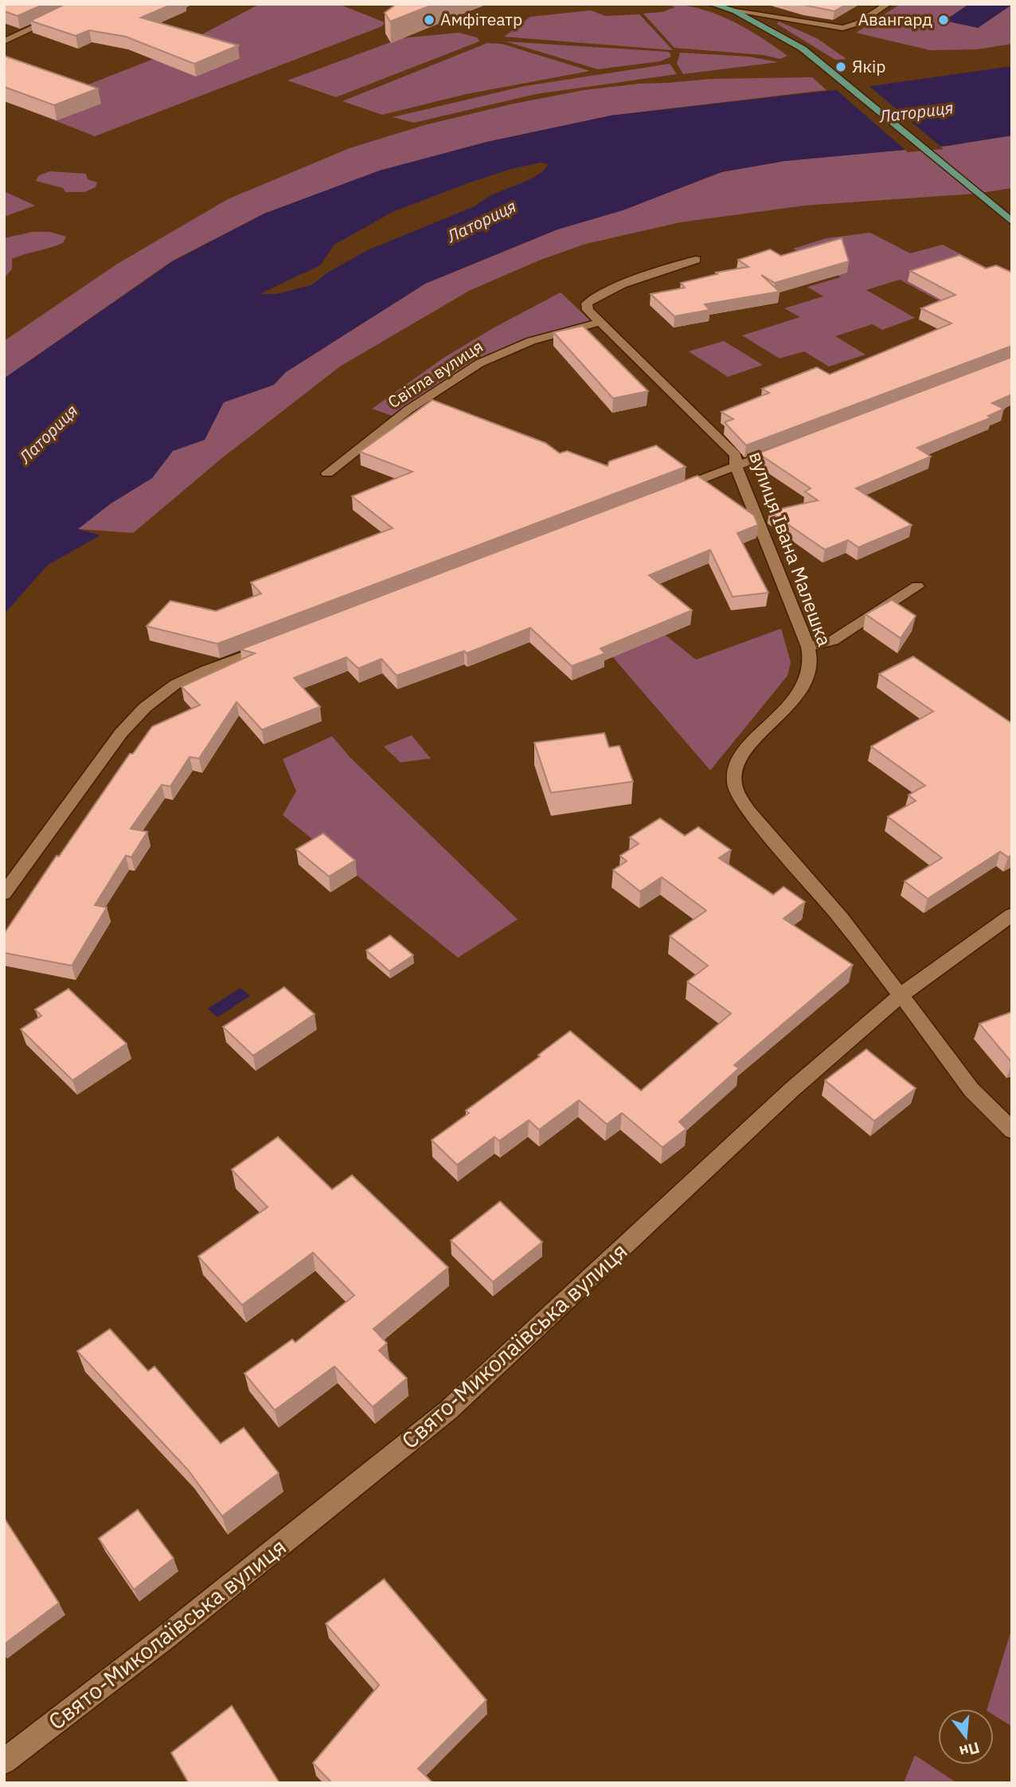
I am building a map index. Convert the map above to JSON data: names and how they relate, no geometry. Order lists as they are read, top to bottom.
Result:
{
  "streets": {
    "street": ["Світла вулиця", "вулиця Івана Малешка", "Свято-Миколаївська вулиця"]
  },
  "crossings": [
    ["Світла вулиця", "вулиця Івана Малешка"],
    ["вулиця Івана Малешка", "Свято-Миколаївська вулиця"]
  ],
  "water": ["Латориця"],
  "places": ["Амфітеатр", "Авангард", "Якір"],
  "north": "bottom"
}
